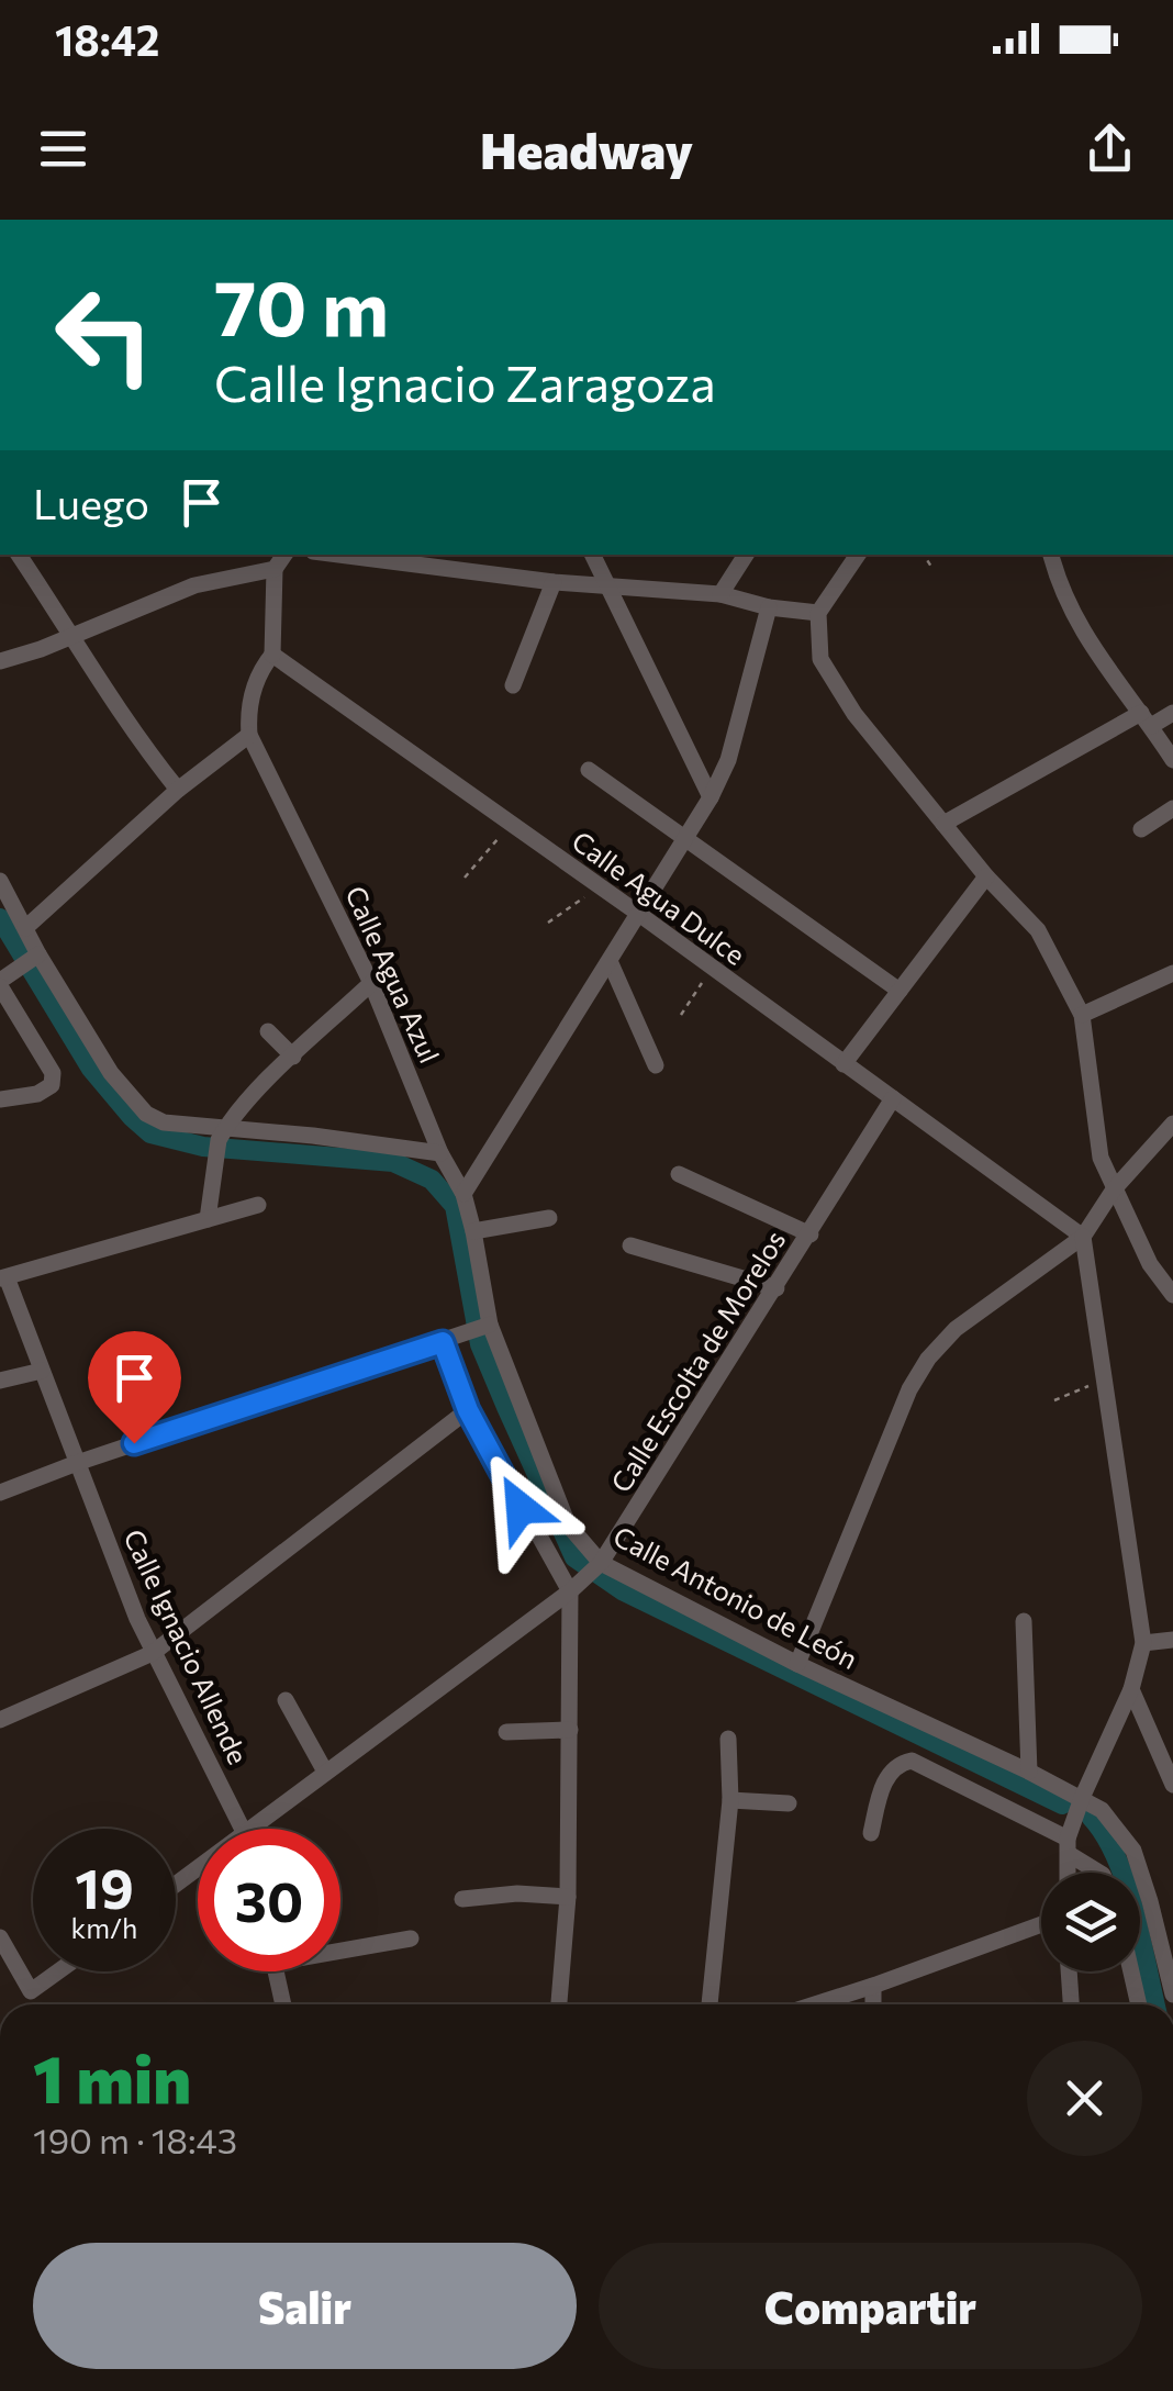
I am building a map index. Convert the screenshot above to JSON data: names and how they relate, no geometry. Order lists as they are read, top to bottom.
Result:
{
  "streets": {
    "street": [
      "Calle Agua Dulce",
      "Calle Agua Azul",
      "Calle Escolta de Morelos",
      "Calle Antonio de León",
      "Calle Ignacio Allende"
    ]
  },
  "crossings": [
    ["Calle Agua Dulce", "Calle Escolta de Morelos"],
    ["Calle Agua Azul", "Calle Antonio de León"],
    ["Calle Escolta de Morelos", "Calle Antonio de León"]
  ],
  "page": {
    "status": "18:42",
    "header": "Headway",
    "turn": ["70 m", "Calle Ignacio Zaragoza"],
    "then": "Luego",
    "speed": "19 km/h",
    "limit": "30",
    "heading": ["1 min", "190 m · 18:43"],
    "buttons": ["Salir", "Compartir"]
  }
}
